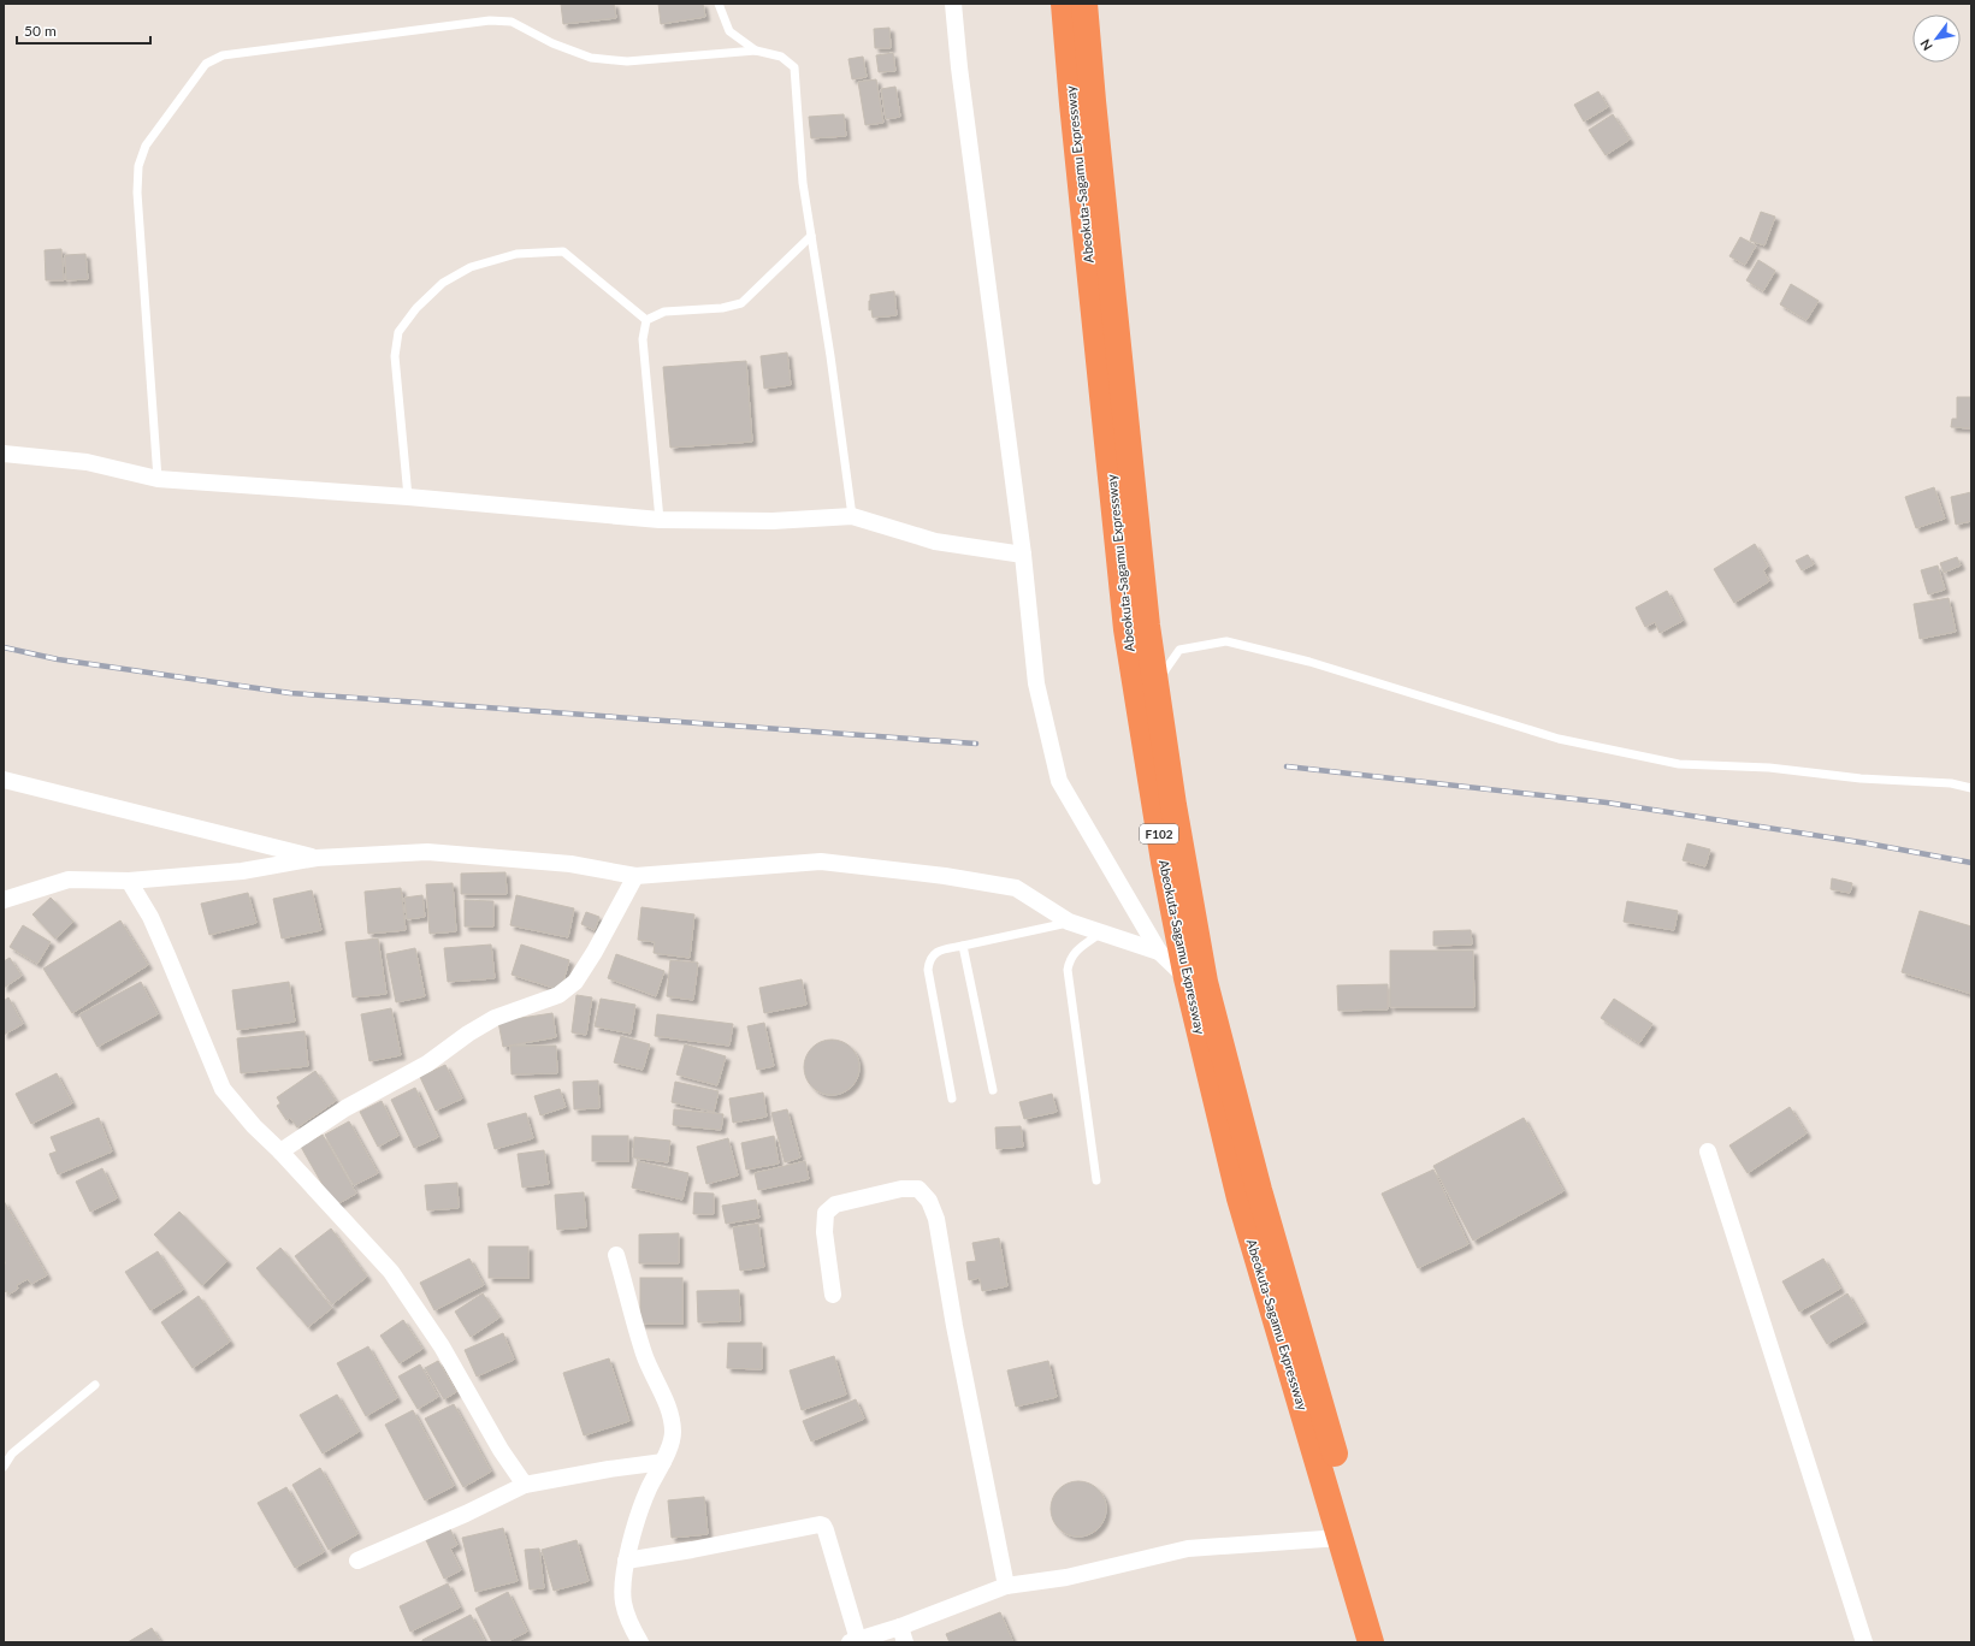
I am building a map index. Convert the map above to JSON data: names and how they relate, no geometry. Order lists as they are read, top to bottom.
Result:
{
  "streets": {
    "highway": ["Abeokuta-Sagamu Expressway", "F102"]
  },
  "scale_bar": "50 m",
  "north": "bottom left"
}
